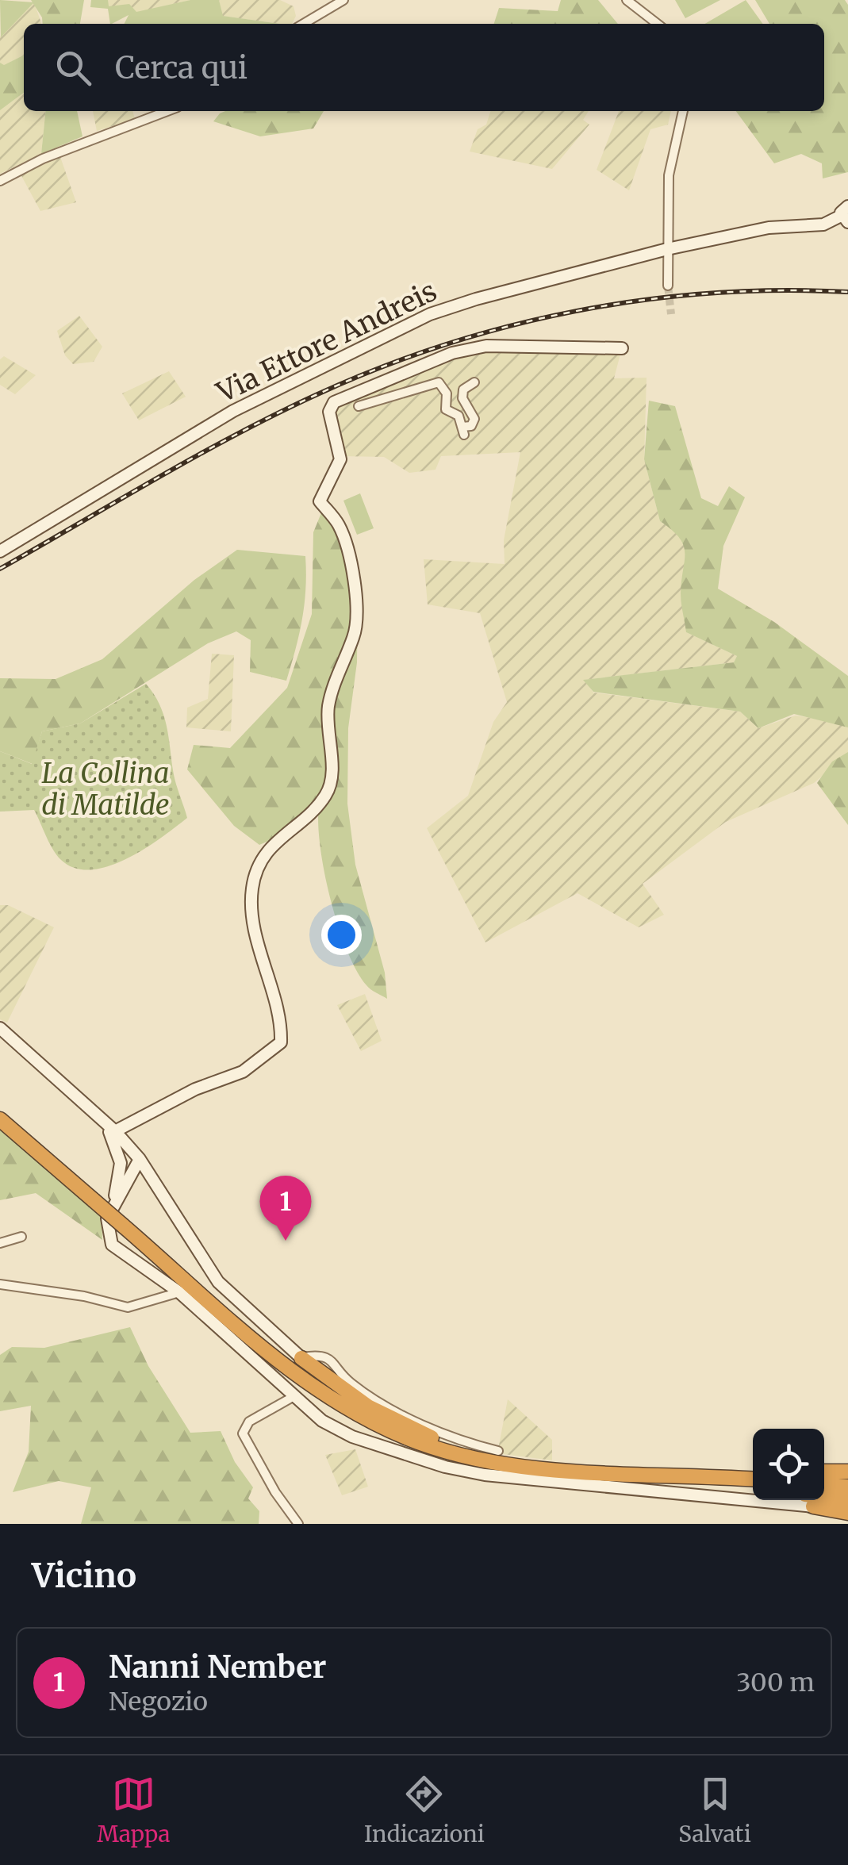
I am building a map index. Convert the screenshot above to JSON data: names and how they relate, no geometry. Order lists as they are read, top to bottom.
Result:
{
  "streets": {
    "street": ["Via Ettore Andreis"]
  },
  "parks": ["La Collina di Matilde"],
  "page": {
    "search": "Cerca qui",
    "pins": "1",
    "heading": "Vicino",
    "list": [
      {
        "mark": "1",
        "name": "Nanni Nember",
        "note": "Negozio",
        "value": "300 m"
      }
    ],
    "nav": ["Mappa", "Indicazioni", "Salvati"]
  }
}
